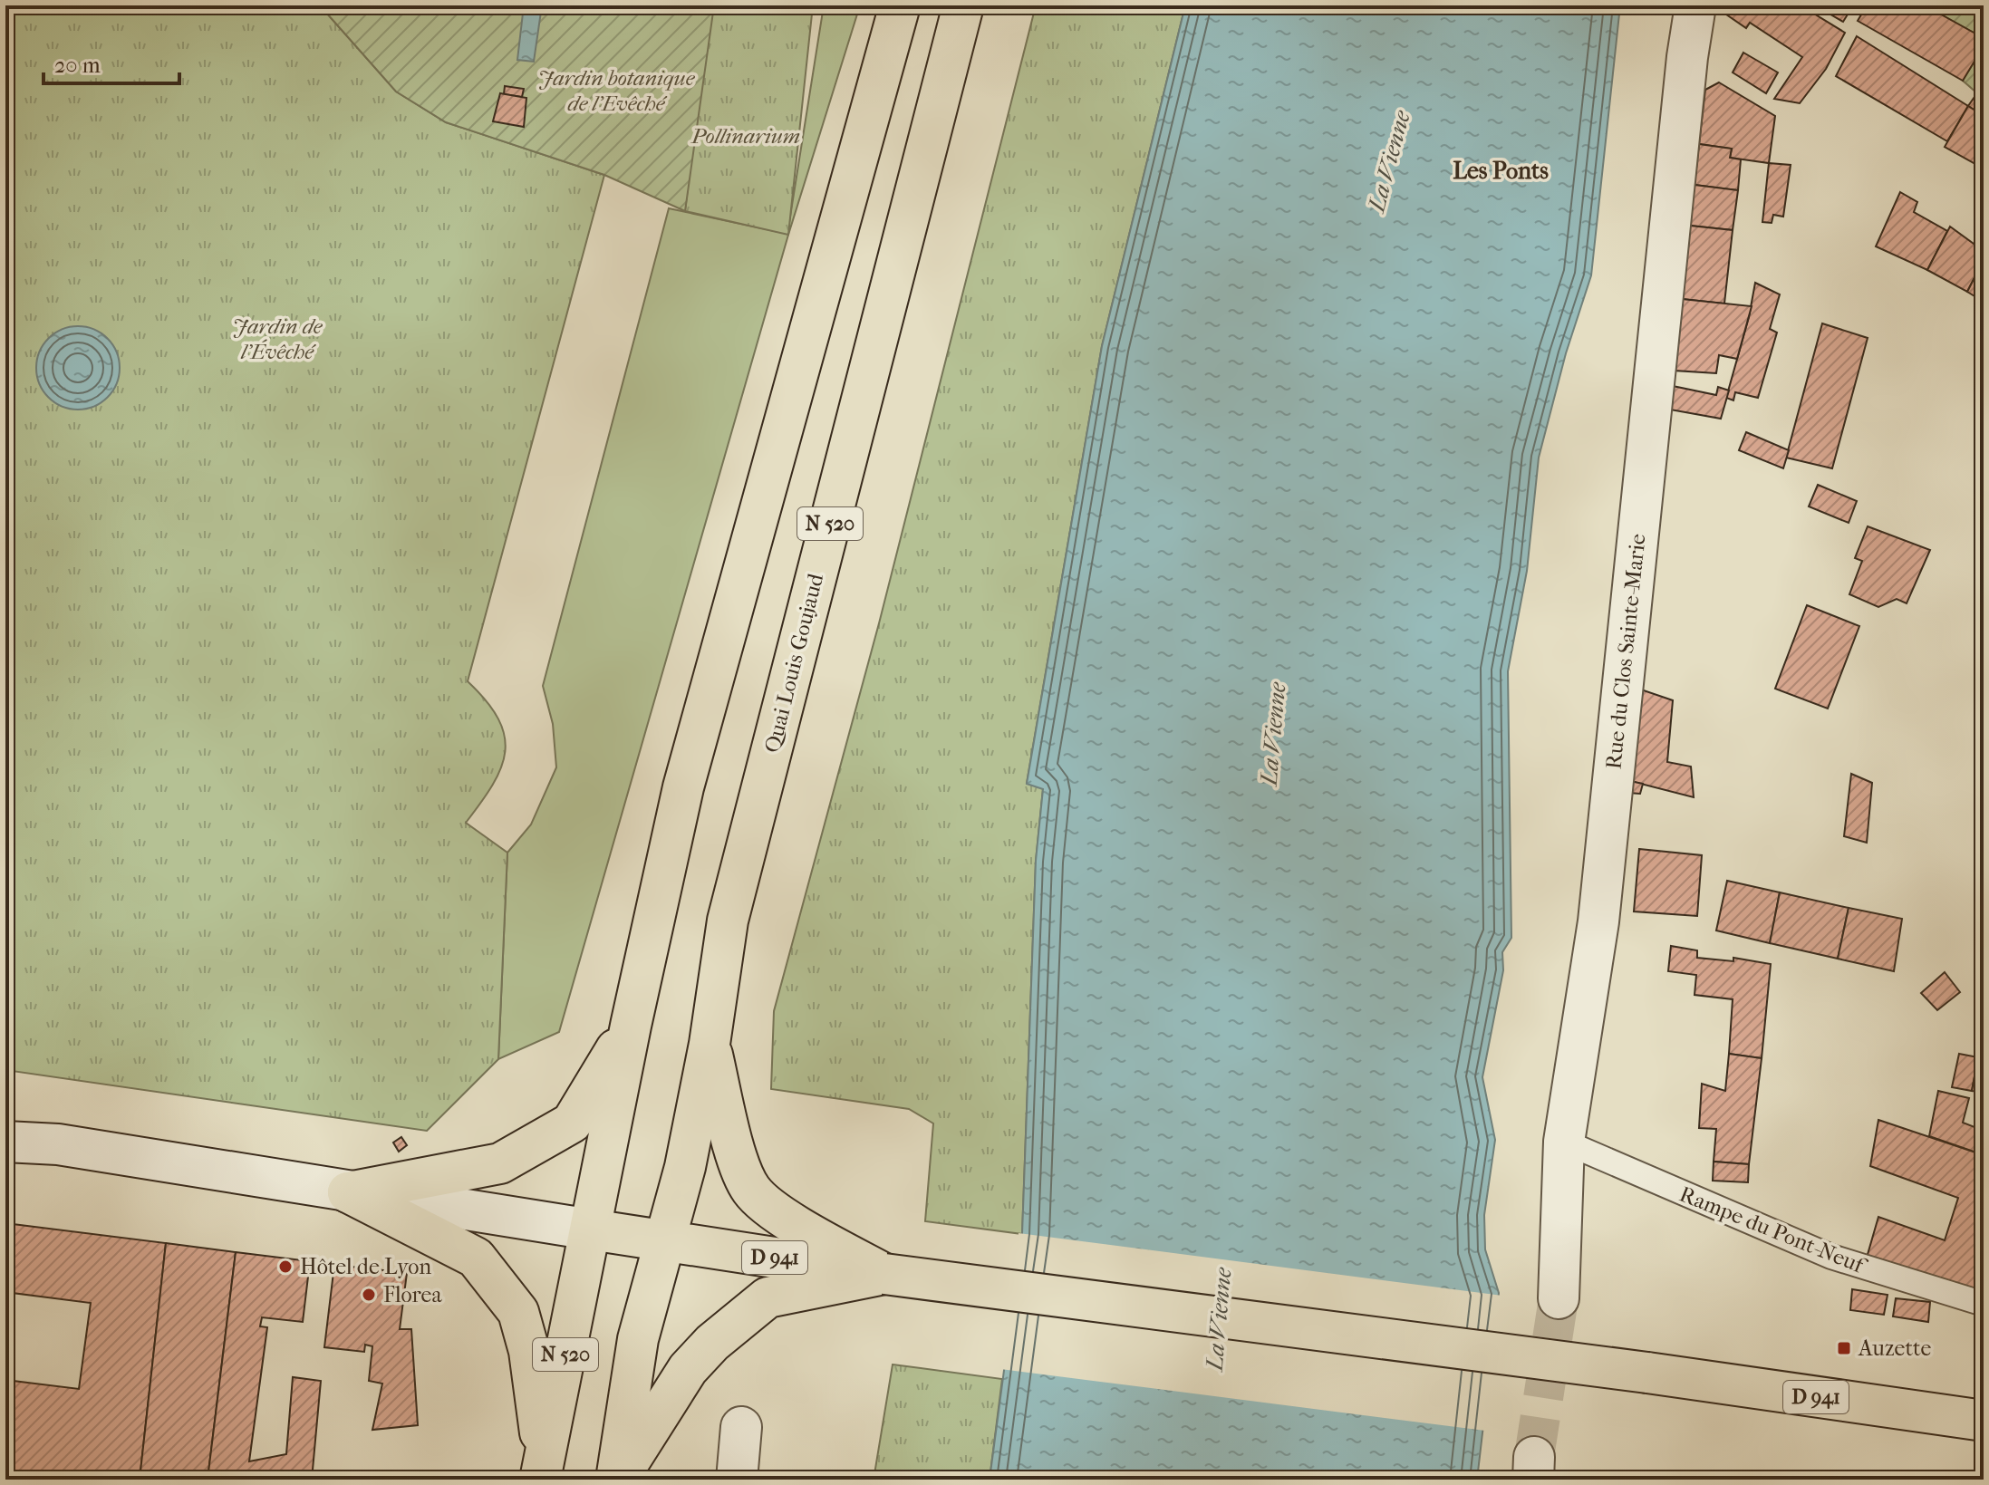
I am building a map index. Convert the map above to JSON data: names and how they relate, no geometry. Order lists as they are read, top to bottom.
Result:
{
  "streets": {
    "main road": ["N 520", "Quai Louis Goujaud", "D 941"],
    "street": ["Rue du Clos Sainte-Marie"],
    "lane": ["Rampe du Pont-Neuf"]
  },
  "crossings": [
    ["N 520", "Quai Louis Goujaud"],
    ["N 520", "D 941"],
    ["Rue du Clos Sainte-Marie", "Rampe du Pont-Neuf"],
    ["Quai Louis Goujaud", "D 941"]
  ],
  "districts": ["Les Ponts"],
  "water": ["La Vienne"],
  "parks": ["Jardin botanique de l'Evêché", "Pollinarium", "Jardin de l'Évêché"],
  "places": {
    "other": ["Hôtel de Lyon", "Florea"],
    "transit": ["Auzette"]
  },
  "scale_bar": "20 m"
}
